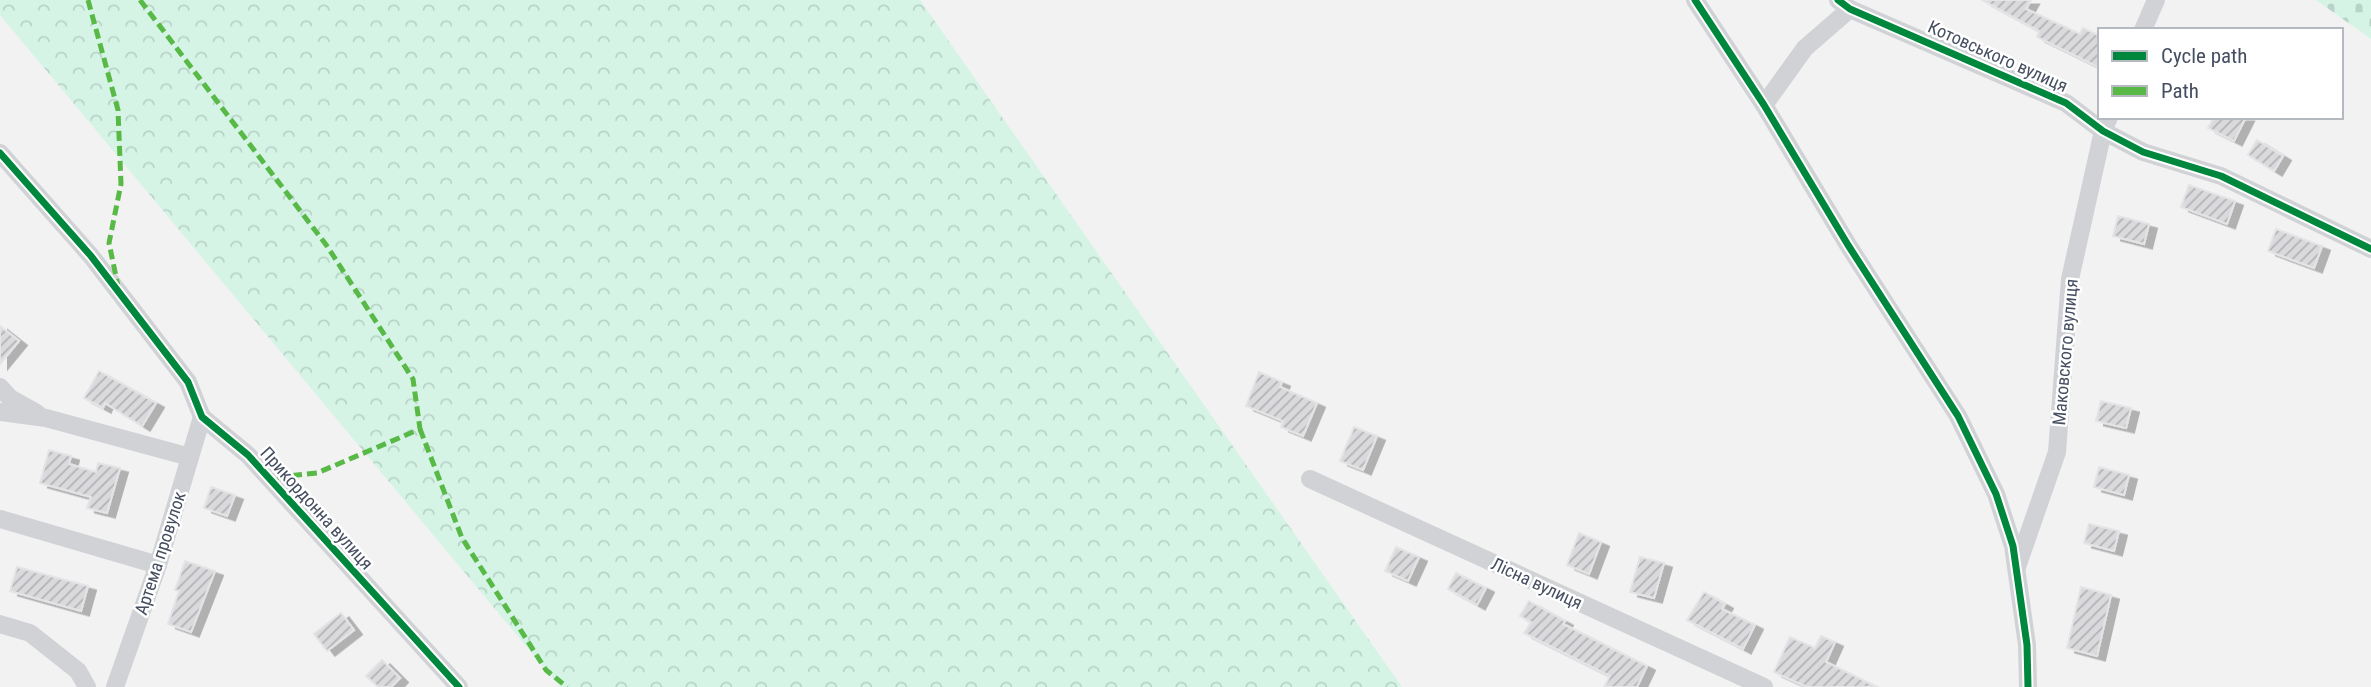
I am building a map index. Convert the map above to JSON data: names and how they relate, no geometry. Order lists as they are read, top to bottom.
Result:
{
  "streets": {
    "street": [
      "Котовського вулиця",
      "Маковского вулиця",
      "Прикордонна вулиця",
      "Артема провулок",
      "Лісна вулиця"
    ]
  },
  "crossings": [
    ["Котовського вулиця", "Маковского вулиця"],
    ["Прикордонна вулиця", "Артема провулок"]
  ],
  "legend": ["Cycle path", "Path"]
}
